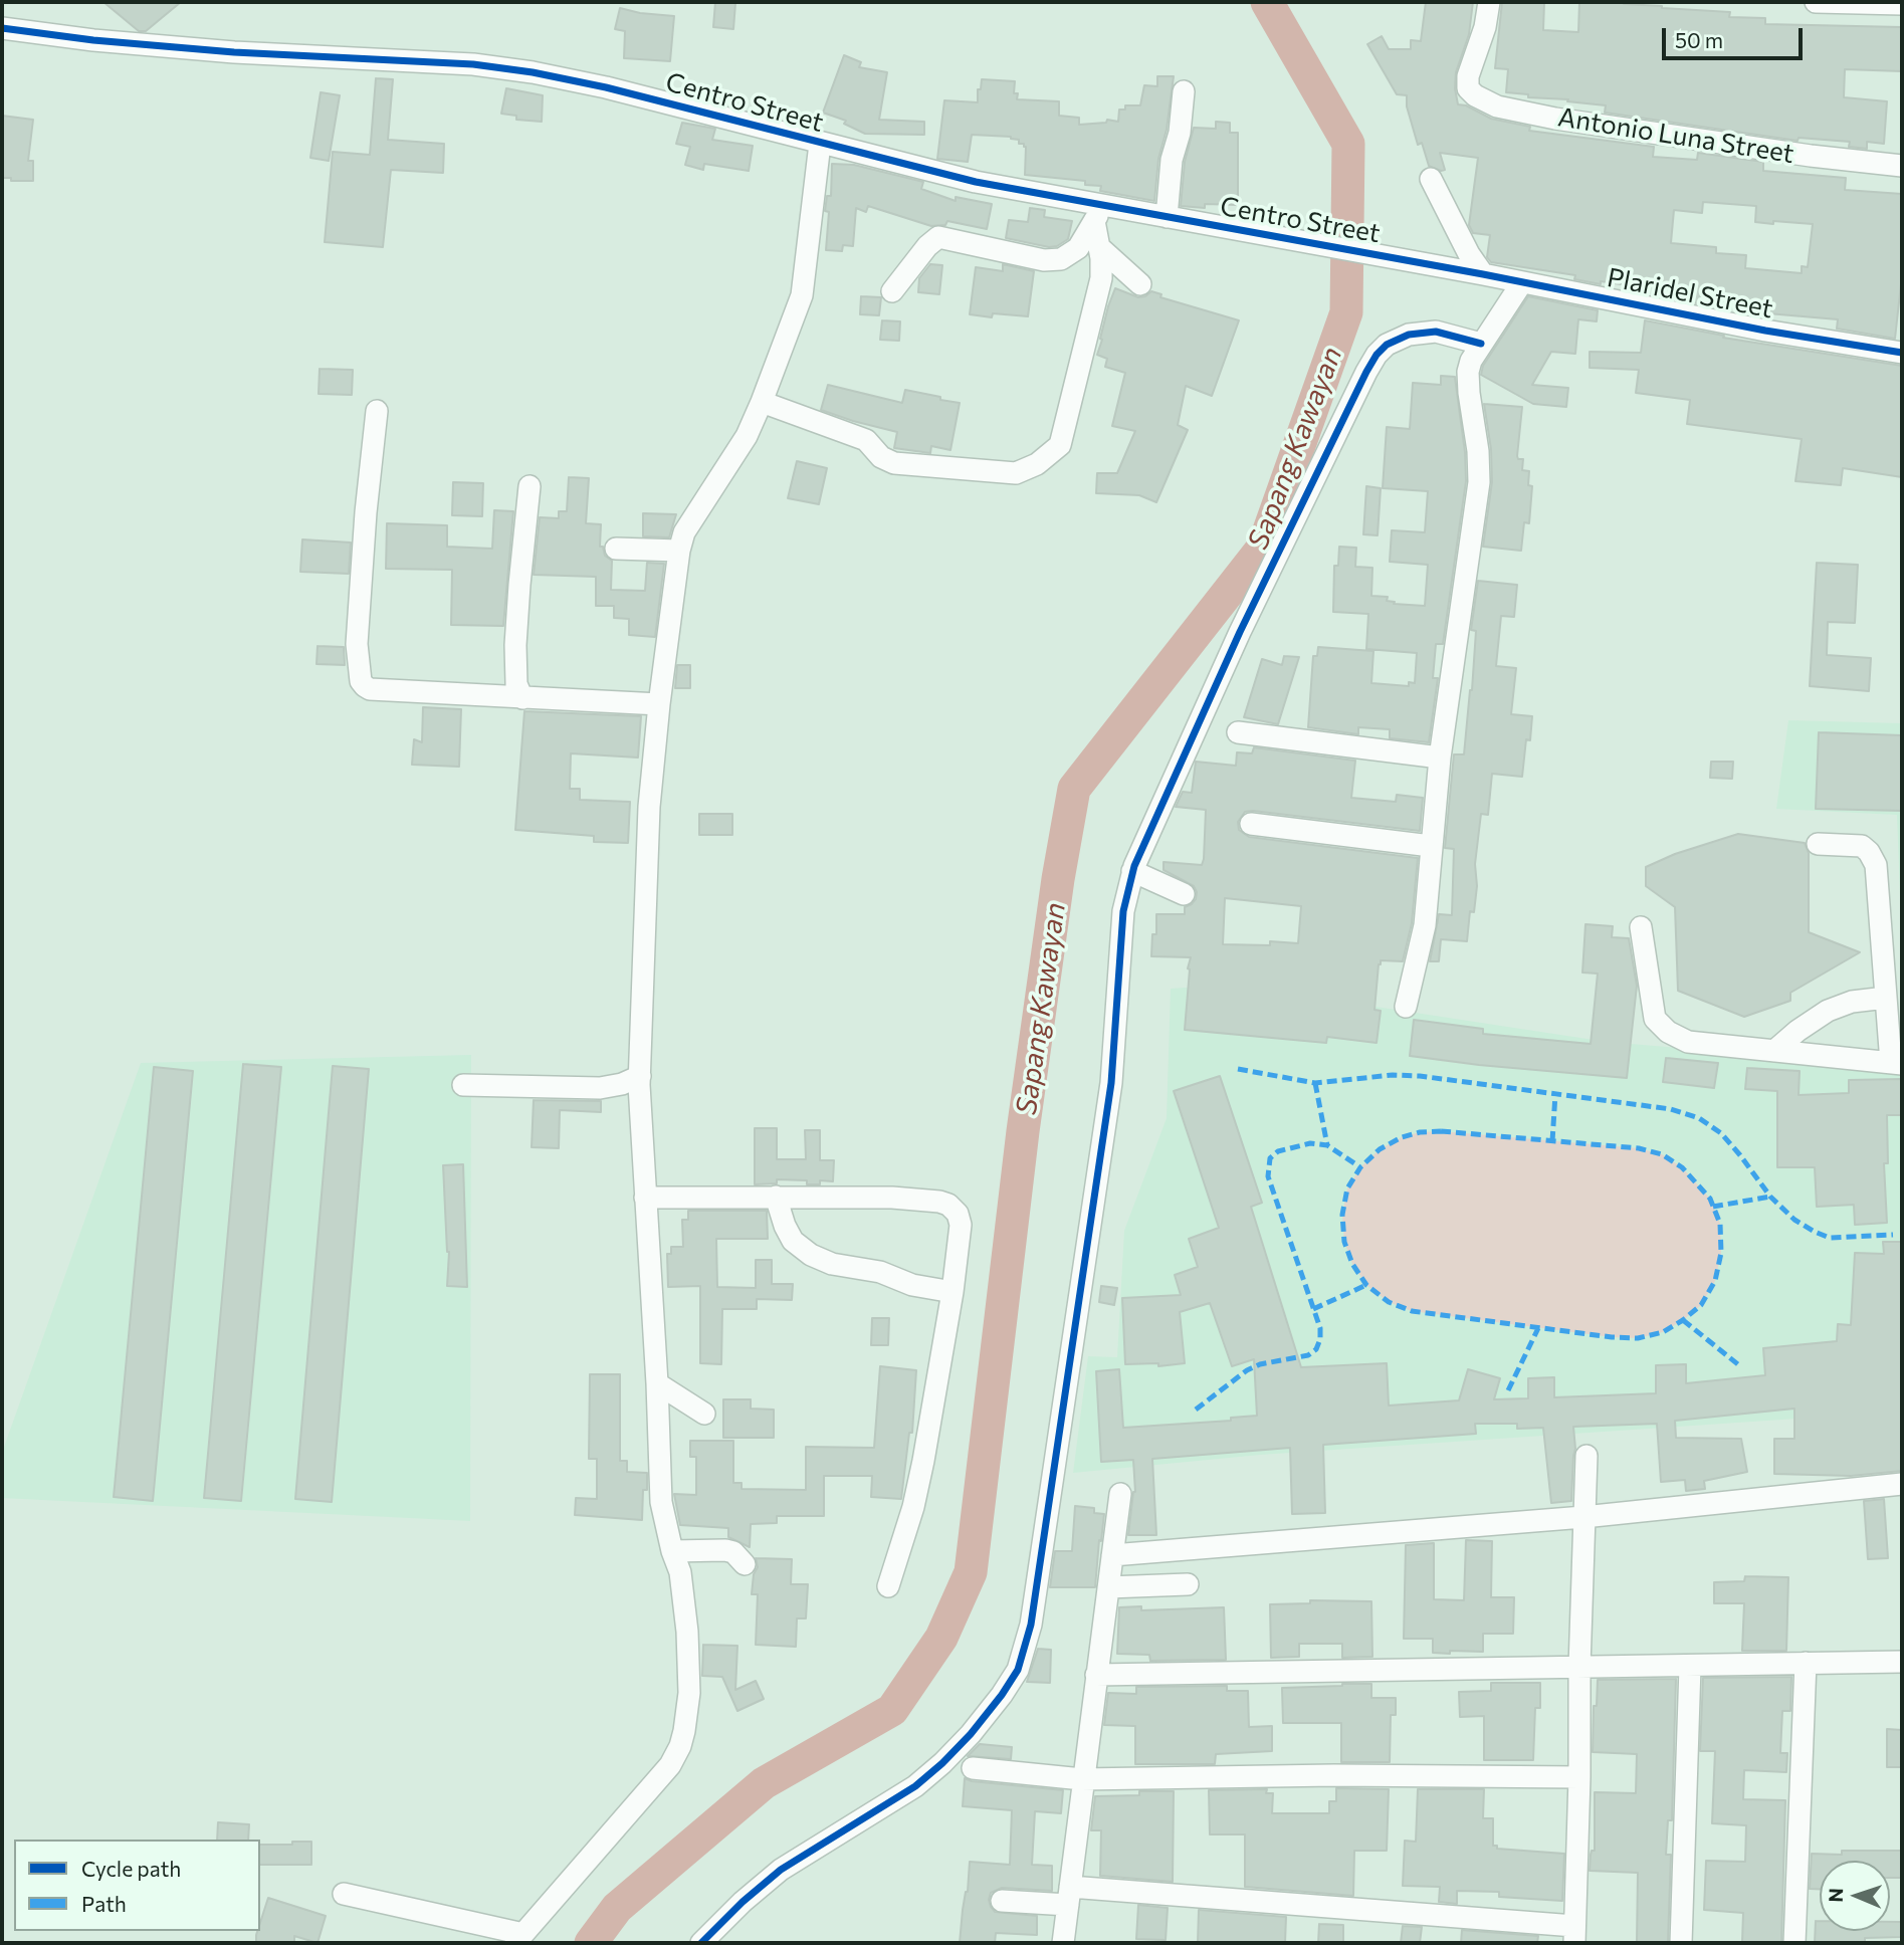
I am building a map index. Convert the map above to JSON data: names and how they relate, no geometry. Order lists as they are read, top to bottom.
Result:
{
  "streets": {
    "street": ["Centro Street", "Antonio Luna Street", "Plaridel Street"]
  },
  "crossings": [
    ["Centro Street", "Plaridel Street"]
  ],
  "water": ["Sapang Kawayan"],
  "legend": ["Cycle path", "Path"],
  "scale_bar": "50 m",
  "north": "left"
}
